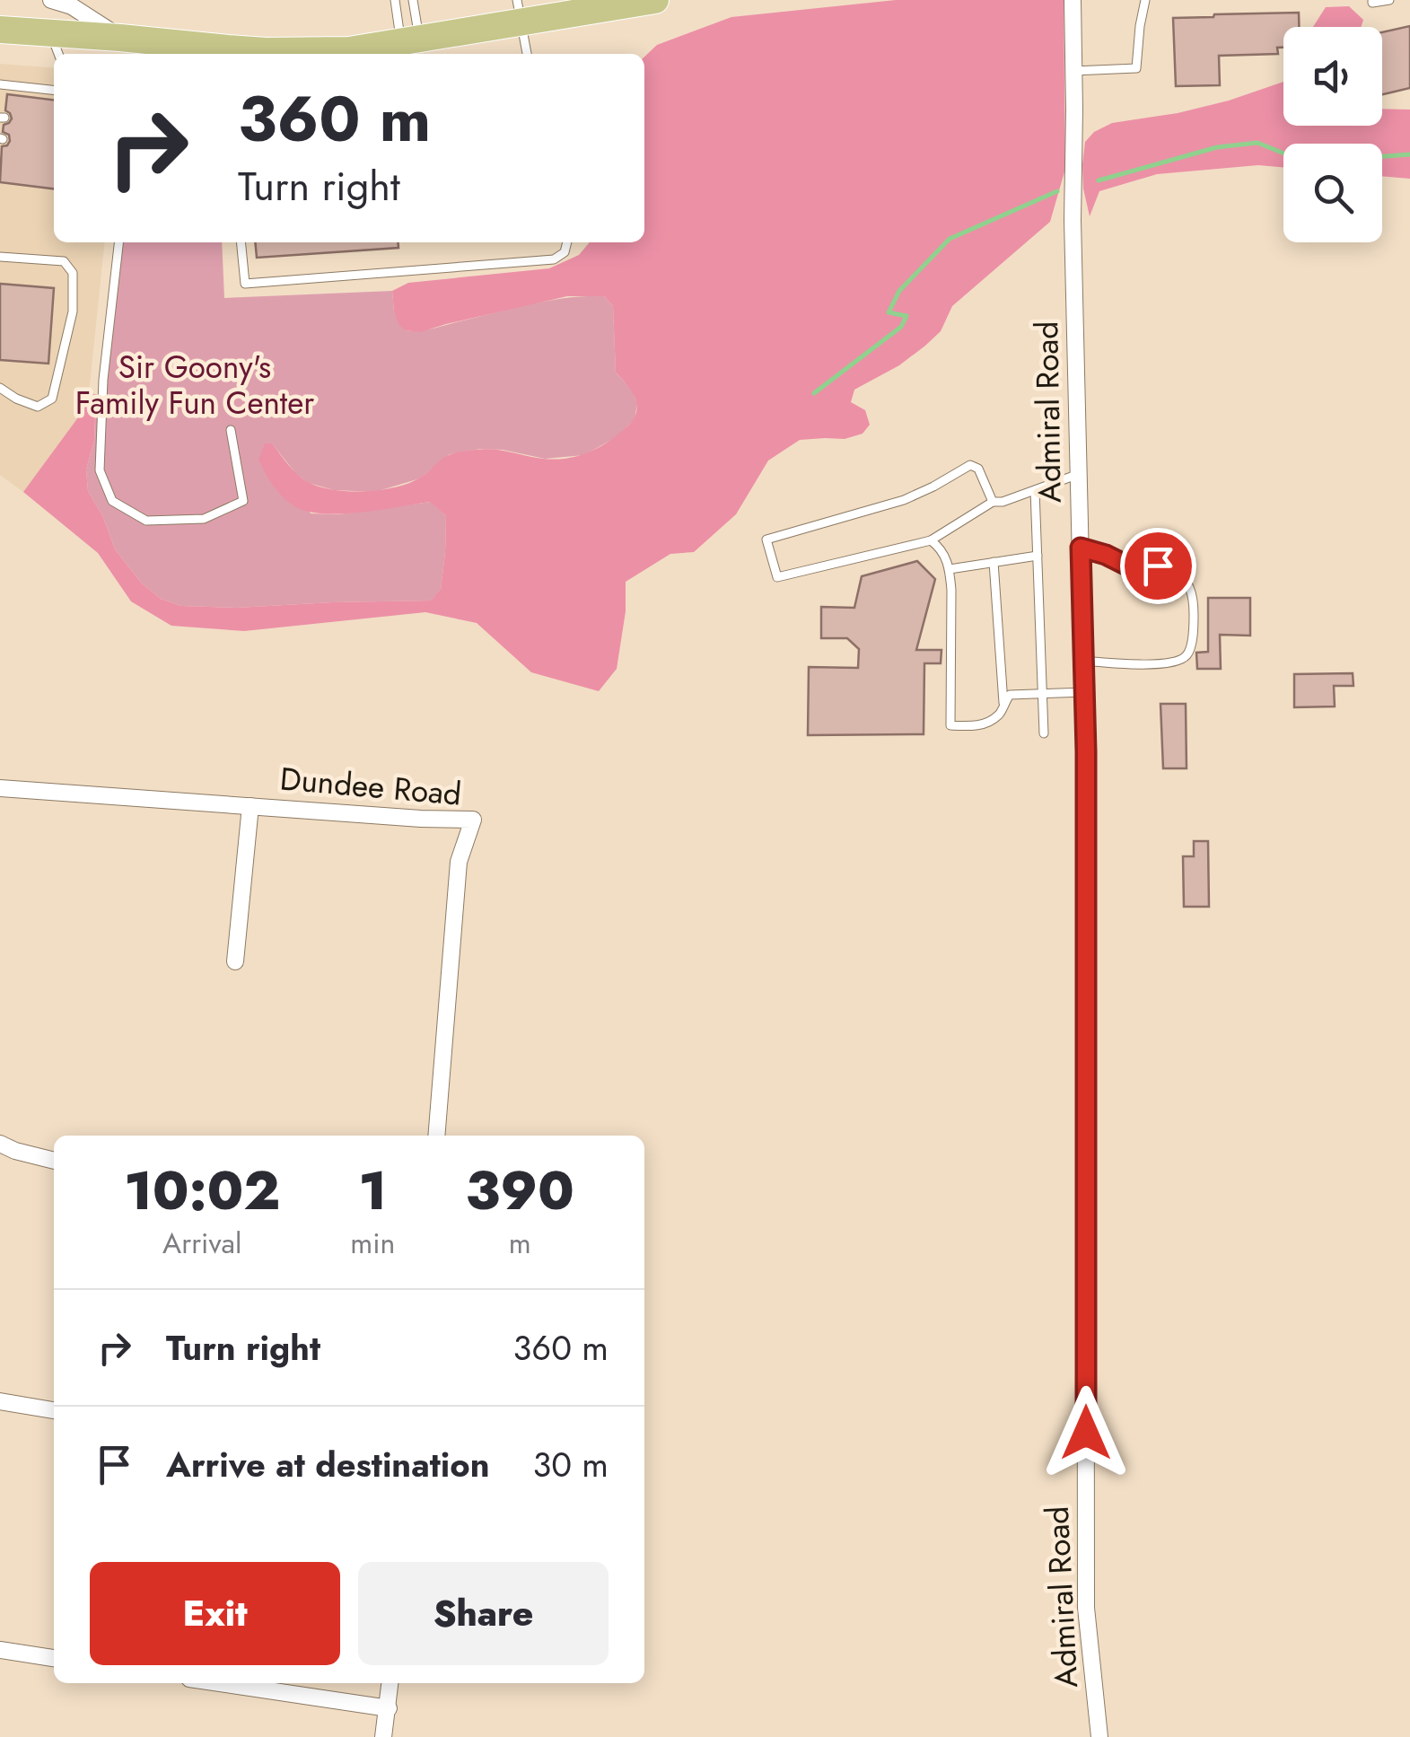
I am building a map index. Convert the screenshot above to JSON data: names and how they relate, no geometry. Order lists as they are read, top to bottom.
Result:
{
  "streets": {
    "street": ["Admiral Road", "Dundee Road"]
  },
  "parks": ["Sir Goony's Family Fun Center"],
  "page": {
    "turn": ["360 m", "Turn right"],
    "eta": [
      "10:02",
      "Arrival",
      "1",
      "min",
      "390",
      "m"
    ],
    "list": [
      {
        "name": "Turn right",
        "value": "360 m"
      },
      {
        "name": "Arrive at destination",
        "value": "30 m"
      }
    ],
    "buttons": ["Exit", "Share"]
  }
}
